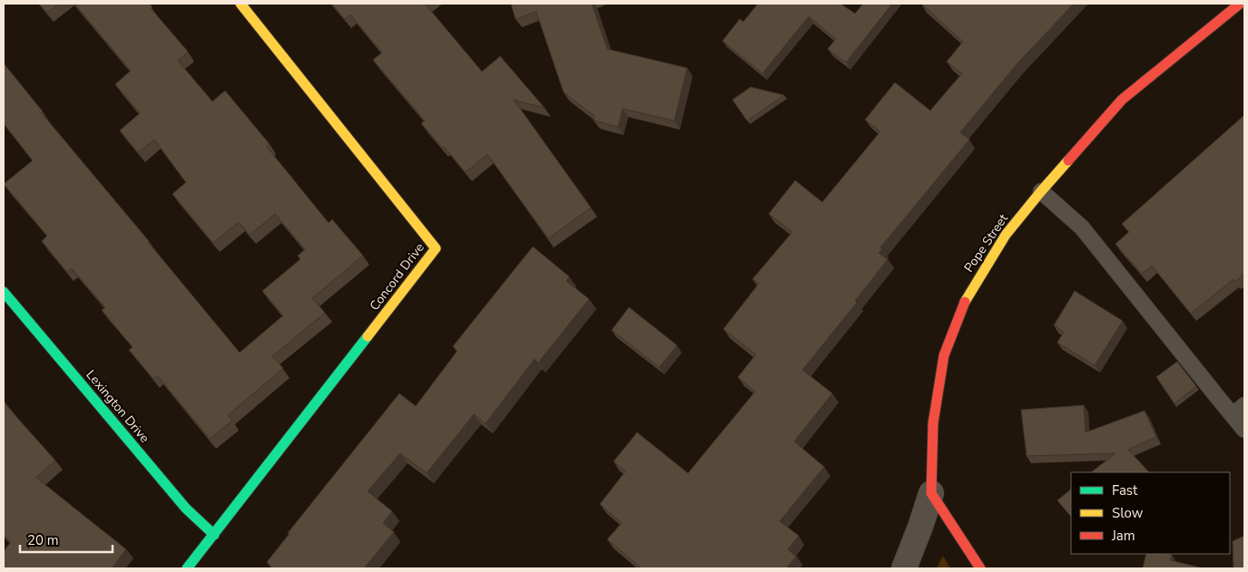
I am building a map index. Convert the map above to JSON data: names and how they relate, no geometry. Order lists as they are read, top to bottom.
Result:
{
  "streets": {
    "street": ["Pope Street", "Concord Drive", "Lexington Drive"]
  },
  "crossings": [
    ["Concord Drive", "Lexington Drive"]
  ],
  "legend": ["Fast", "Slow", "Jam"],
  "scale_bar": "20 m"
}
